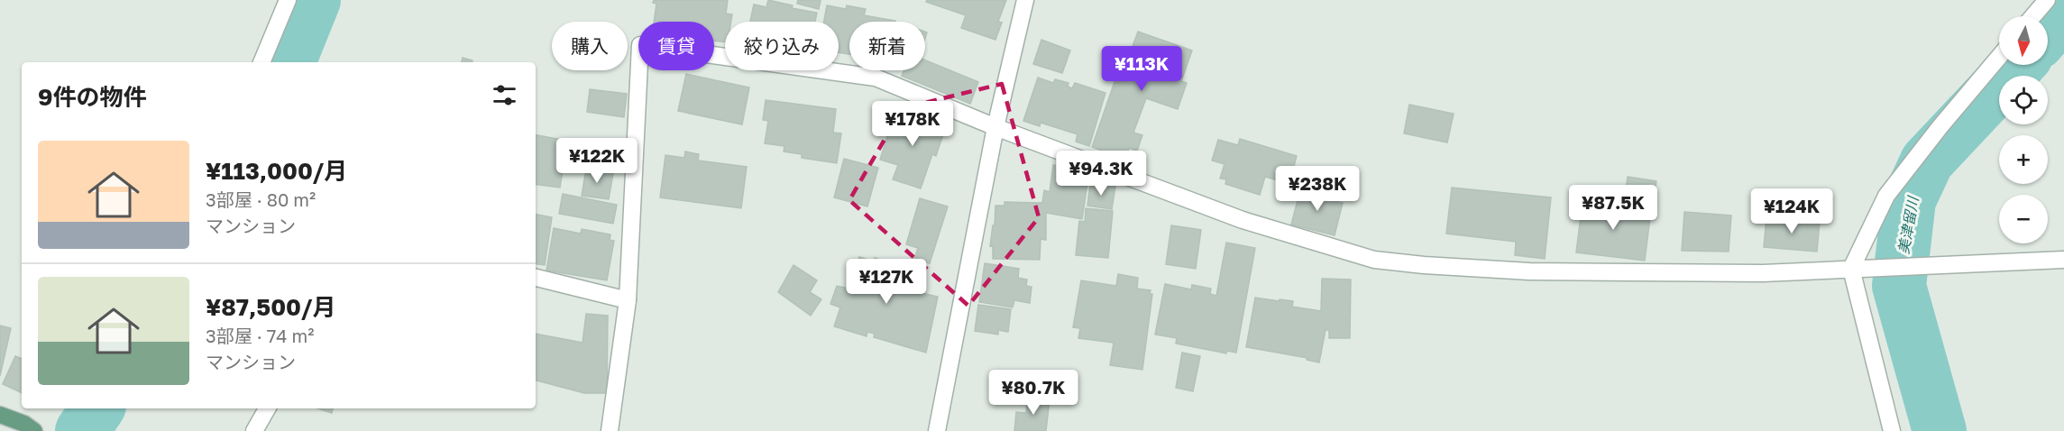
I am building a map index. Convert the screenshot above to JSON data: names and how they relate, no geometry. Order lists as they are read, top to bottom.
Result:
{
  "water": ["美津留川"],
  "north": "bottom",
  "page": {
    "map_buttons": ["+", "−"],
    "chip": [
      "購入",
      "賃貸",
      "絞り込み",
      "新着"
    ],
    "price": [
      "¥113K",
      "¥178K",
      "¥122K",
      "¥94.3K",
      "¥238K",
      "¥87.5K",
      "¥124K",
      "¥127K",
      "¥80.7K"
    ],
    "heading": "9件の物件",
    "list": [
      {
        "name": "¥113,000/月",
        "note": "3部屋 · 80 m² · マンション"
      },
      {
        "name": "¥87,500/月",
        "note": "3部屋 · 74 m² · マンション"
      }
    ]
  }
}
